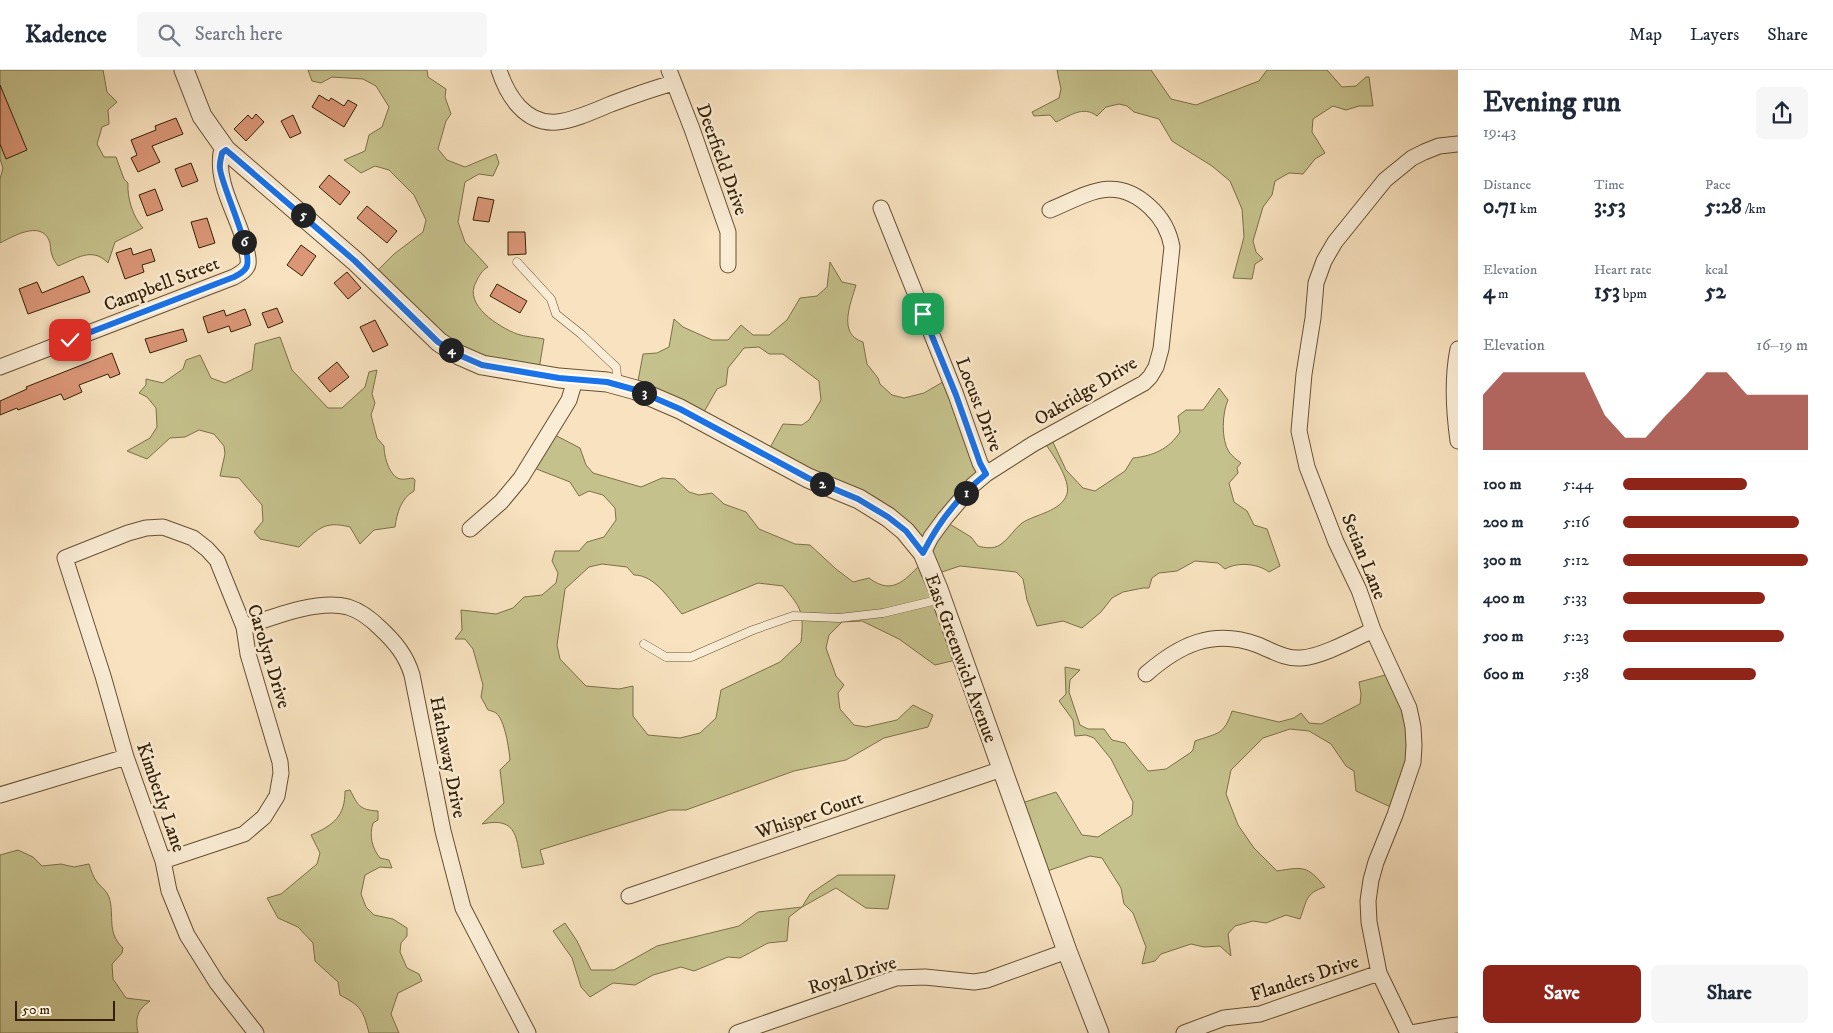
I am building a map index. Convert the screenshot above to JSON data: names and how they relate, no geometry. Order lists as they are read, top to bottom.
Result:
{
  "streets": {
    "street": [
      "Deerfield Drive",
      "Campbell Street",
      "Oakridge Drive",
      "Locust Drive",
      "Setian Lane",
      "Carolyn Drive",
      "East Greenwich Avenue",
      "Hathaway Drive",
      "Kimberly Lane",
      "Whisper Court",
      "Royal Drive",
      "Flanders Drive"
    ]
  },
  "crossings": [
    ["Campbell Street", "East Greenwich Avenue"],
    ["Oakridge Drive", "Locust Drive"],
    ["Oakridge Drive", "East Greenwich Avenue"],
    ["Setian Lane", "Flanders Drive"],
    ["Carolyn Drive", "Hathaway Drive"],
    ["Carolyn Drive", "Kimberly Lane"],
    ["East Greenwich Avenue", "Whisper Court"],
    ["East Greenwich Avenue", "Royal Drive"]
  ],
  "scale_bar": "50 m",
  "page": {
    "header": "Kadence",
    "search": "Search here",
    "nav": ["Map", "Layers", "Share"],
    "heading": ["Evening run", "19:43"],
    "stats": [
      ["Distance", "0.71 km"],
      ["Time", "3:53"],
      ["Pace", "5:28 /km"],
      ["Elevation", "4 m"],
      ["Heart rate", "153 bpm"],
      ["kcal", "52"]
    ],
    "pins": [
      "5",
      "6",
      "4",
      "3",
      "2",
      "1"
    ],
    "chart": ["Elevation", "16–19 m"],
    "list": [
      {
        "name": "100 m",
        "note": "5:44"
      },
      {
        "name": "200 m",
        "note": "5:16"
      },
      {
        "name": "300 m",
        "note": "5:12"
      },
      {
        "name": "400 m",
        "note": "5:33"
      },
      {
        "name": "500 m",
        "note": "5:23"
      },
      {
        "name": "600 m",
        "note": "5:38"
      }
    ],
    "buttons": ["Save", "Share"],
    "scale": "50 m"
  }
}
